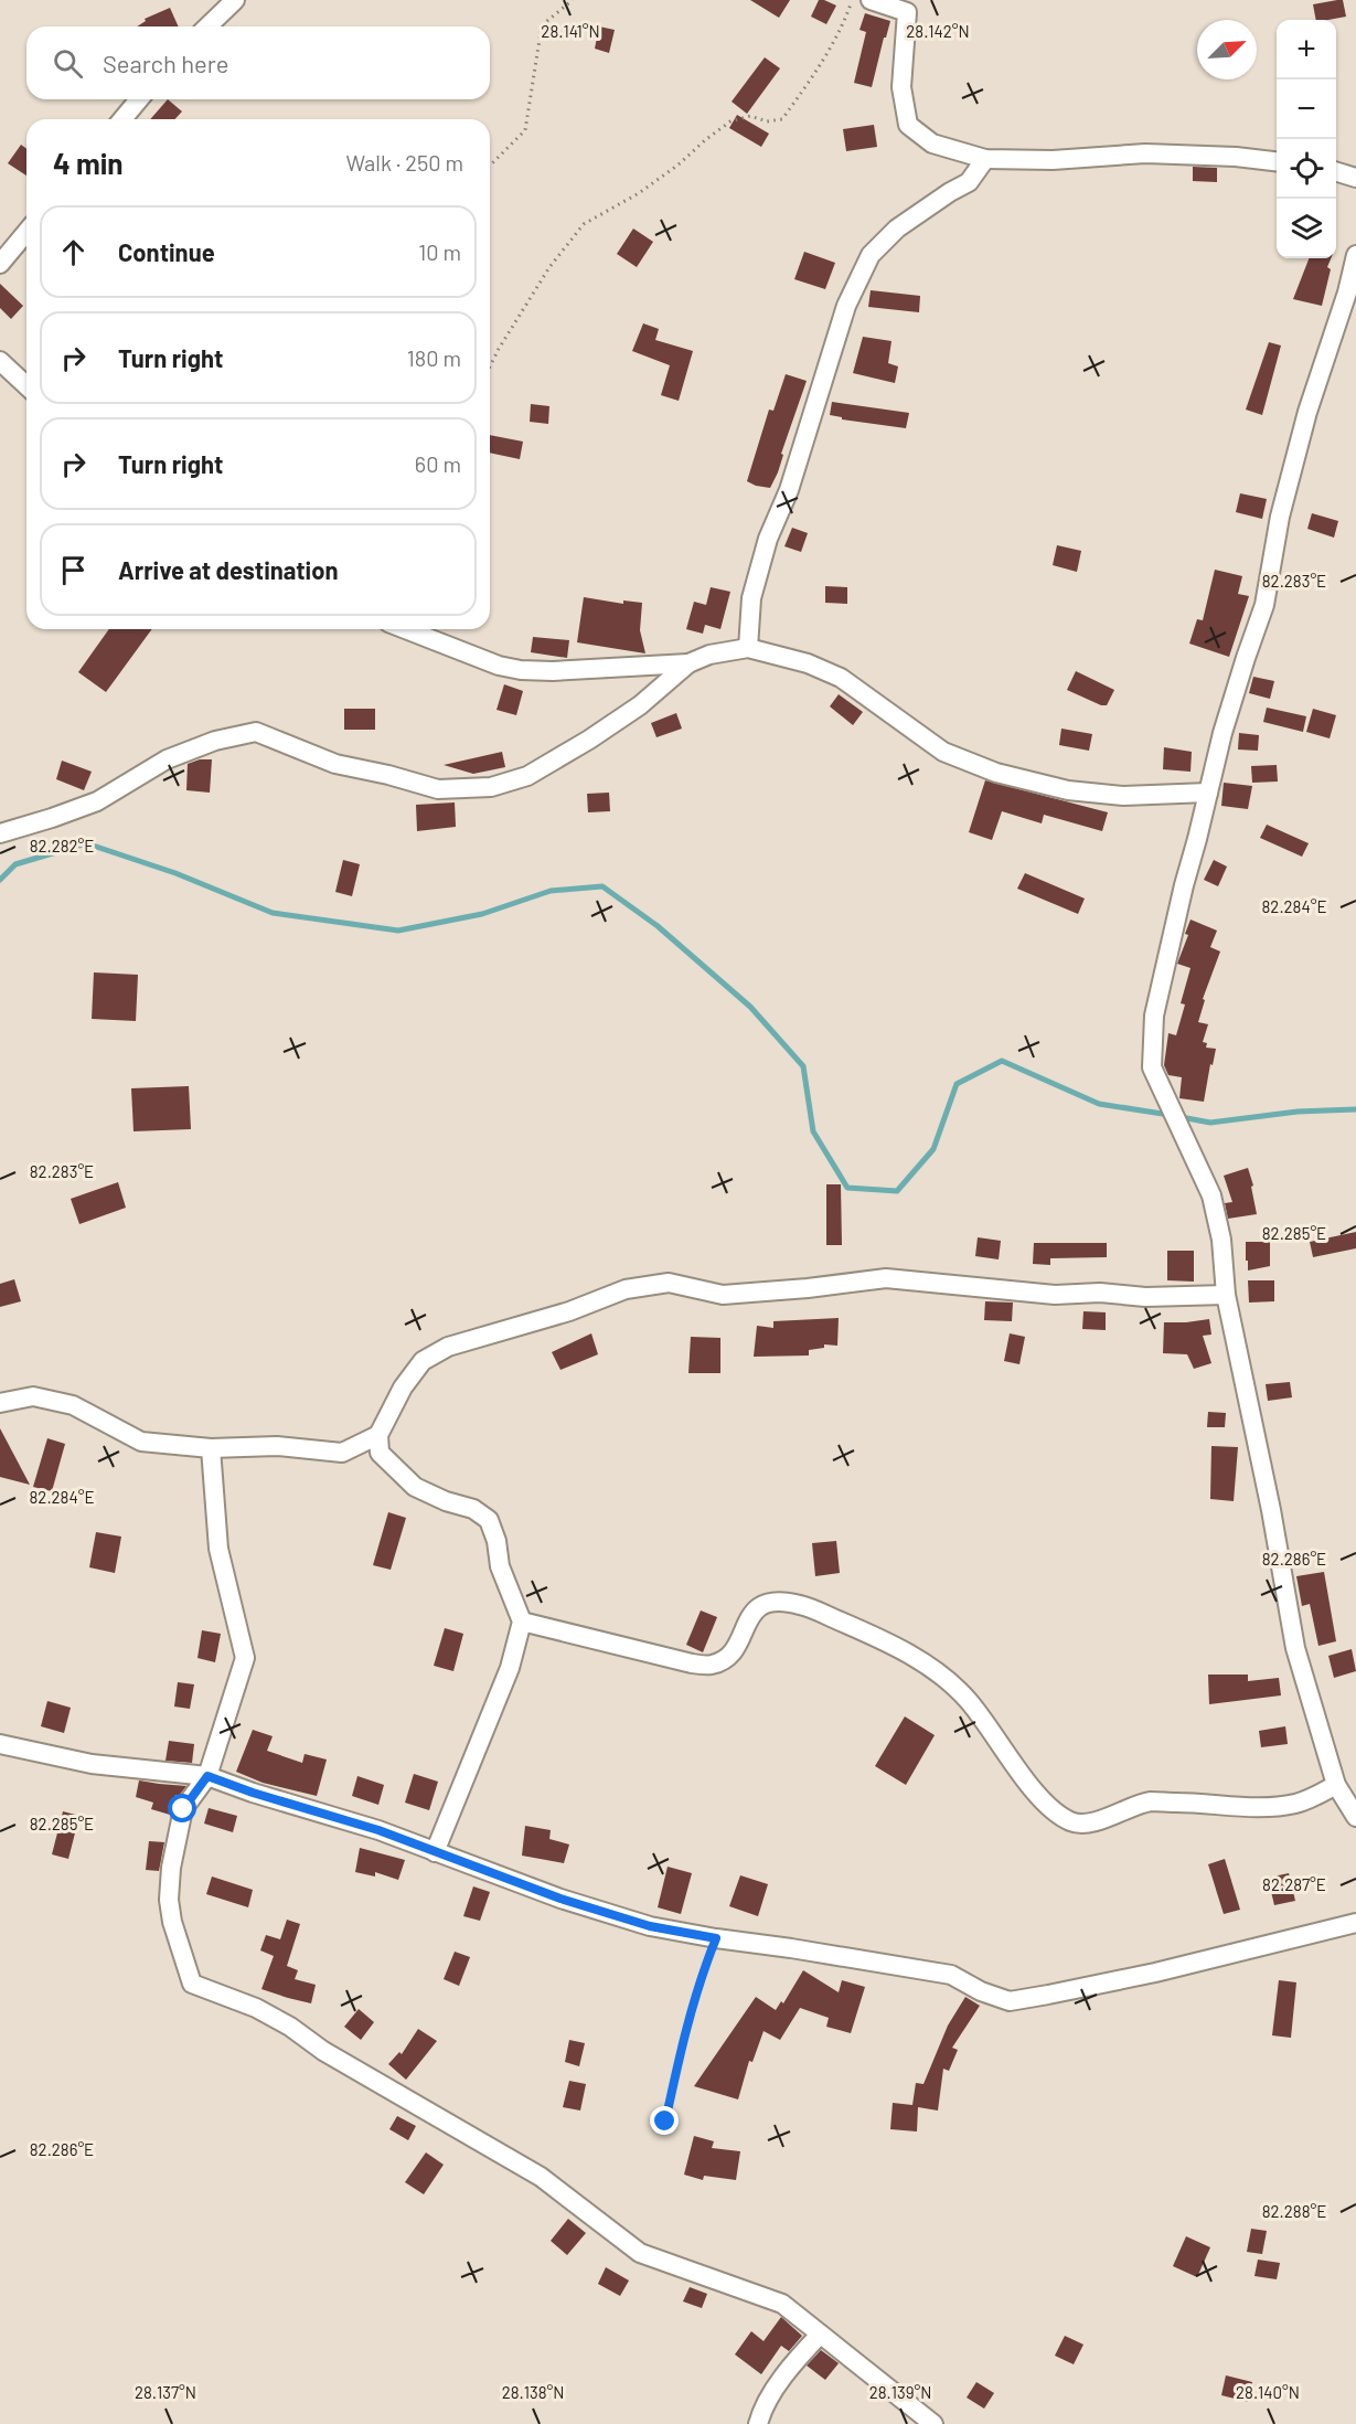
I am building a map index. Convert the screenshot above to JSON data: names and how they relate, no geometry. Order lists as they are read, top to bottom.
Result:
{
  "north": "top right",
  "page": {
    "map_buttons": ["+", "−"],
    "search": "Search here",
    "heading": ["4 min", "Walk · 250 m"],
    "list": [
      ["Continue", "10 m"],
      ["Turn right", "180 m"],
      ["Turn right", "60 m"],
      "Arrive at destination"
    ]
  },
  "coordinates": [
    "28.141°N",
    "28.142°N",
    "82.283°E",
    "82.282°E",
    "82.284°E",
    "82.285°E",
    "82.286°E",
    "82.287°E",
    "82.288°E",
    "28.137°N",
    "28.138°N",
    "28.139°N",
    "28.140°N"
  ]
}
